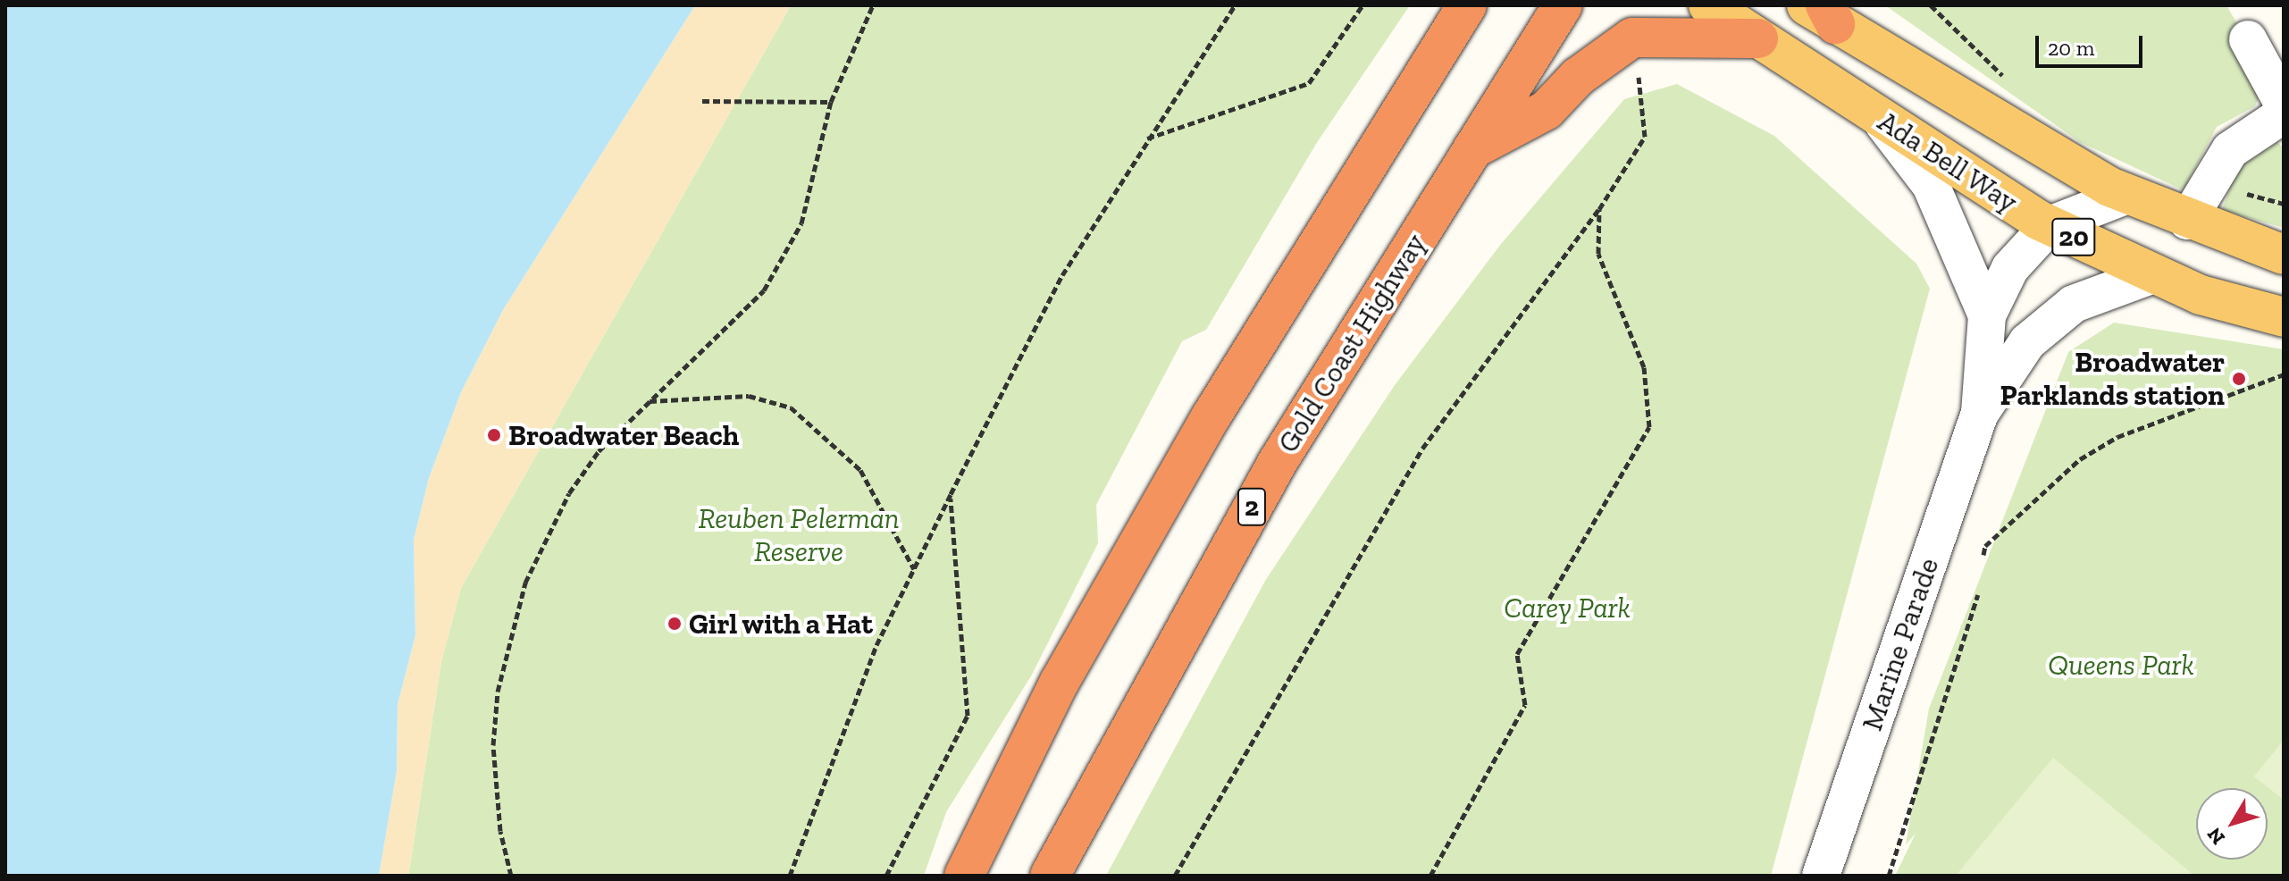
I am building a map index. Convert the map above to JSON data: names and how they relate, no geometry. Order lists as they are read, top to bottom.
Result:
{
  "streets": {
    "highway": ["Gold Coast Highway", "2"],
    "main road": ["Ada Bell Way", "20"],
    "street": ["Marine Parade"]
  },
  "crossings": [
    ["Ada Bell Way", "Marine Parade"]
  ],
  "parks": ["Reuben Pelerman Reserve", "Carey Park", "Queens Park"],
  "places": ["Broadwater Parklands station", "Broadwater Beach", "Girl with a Hat"],
  "scale_bar": "20 m",
  "north": "bottom left"
}
